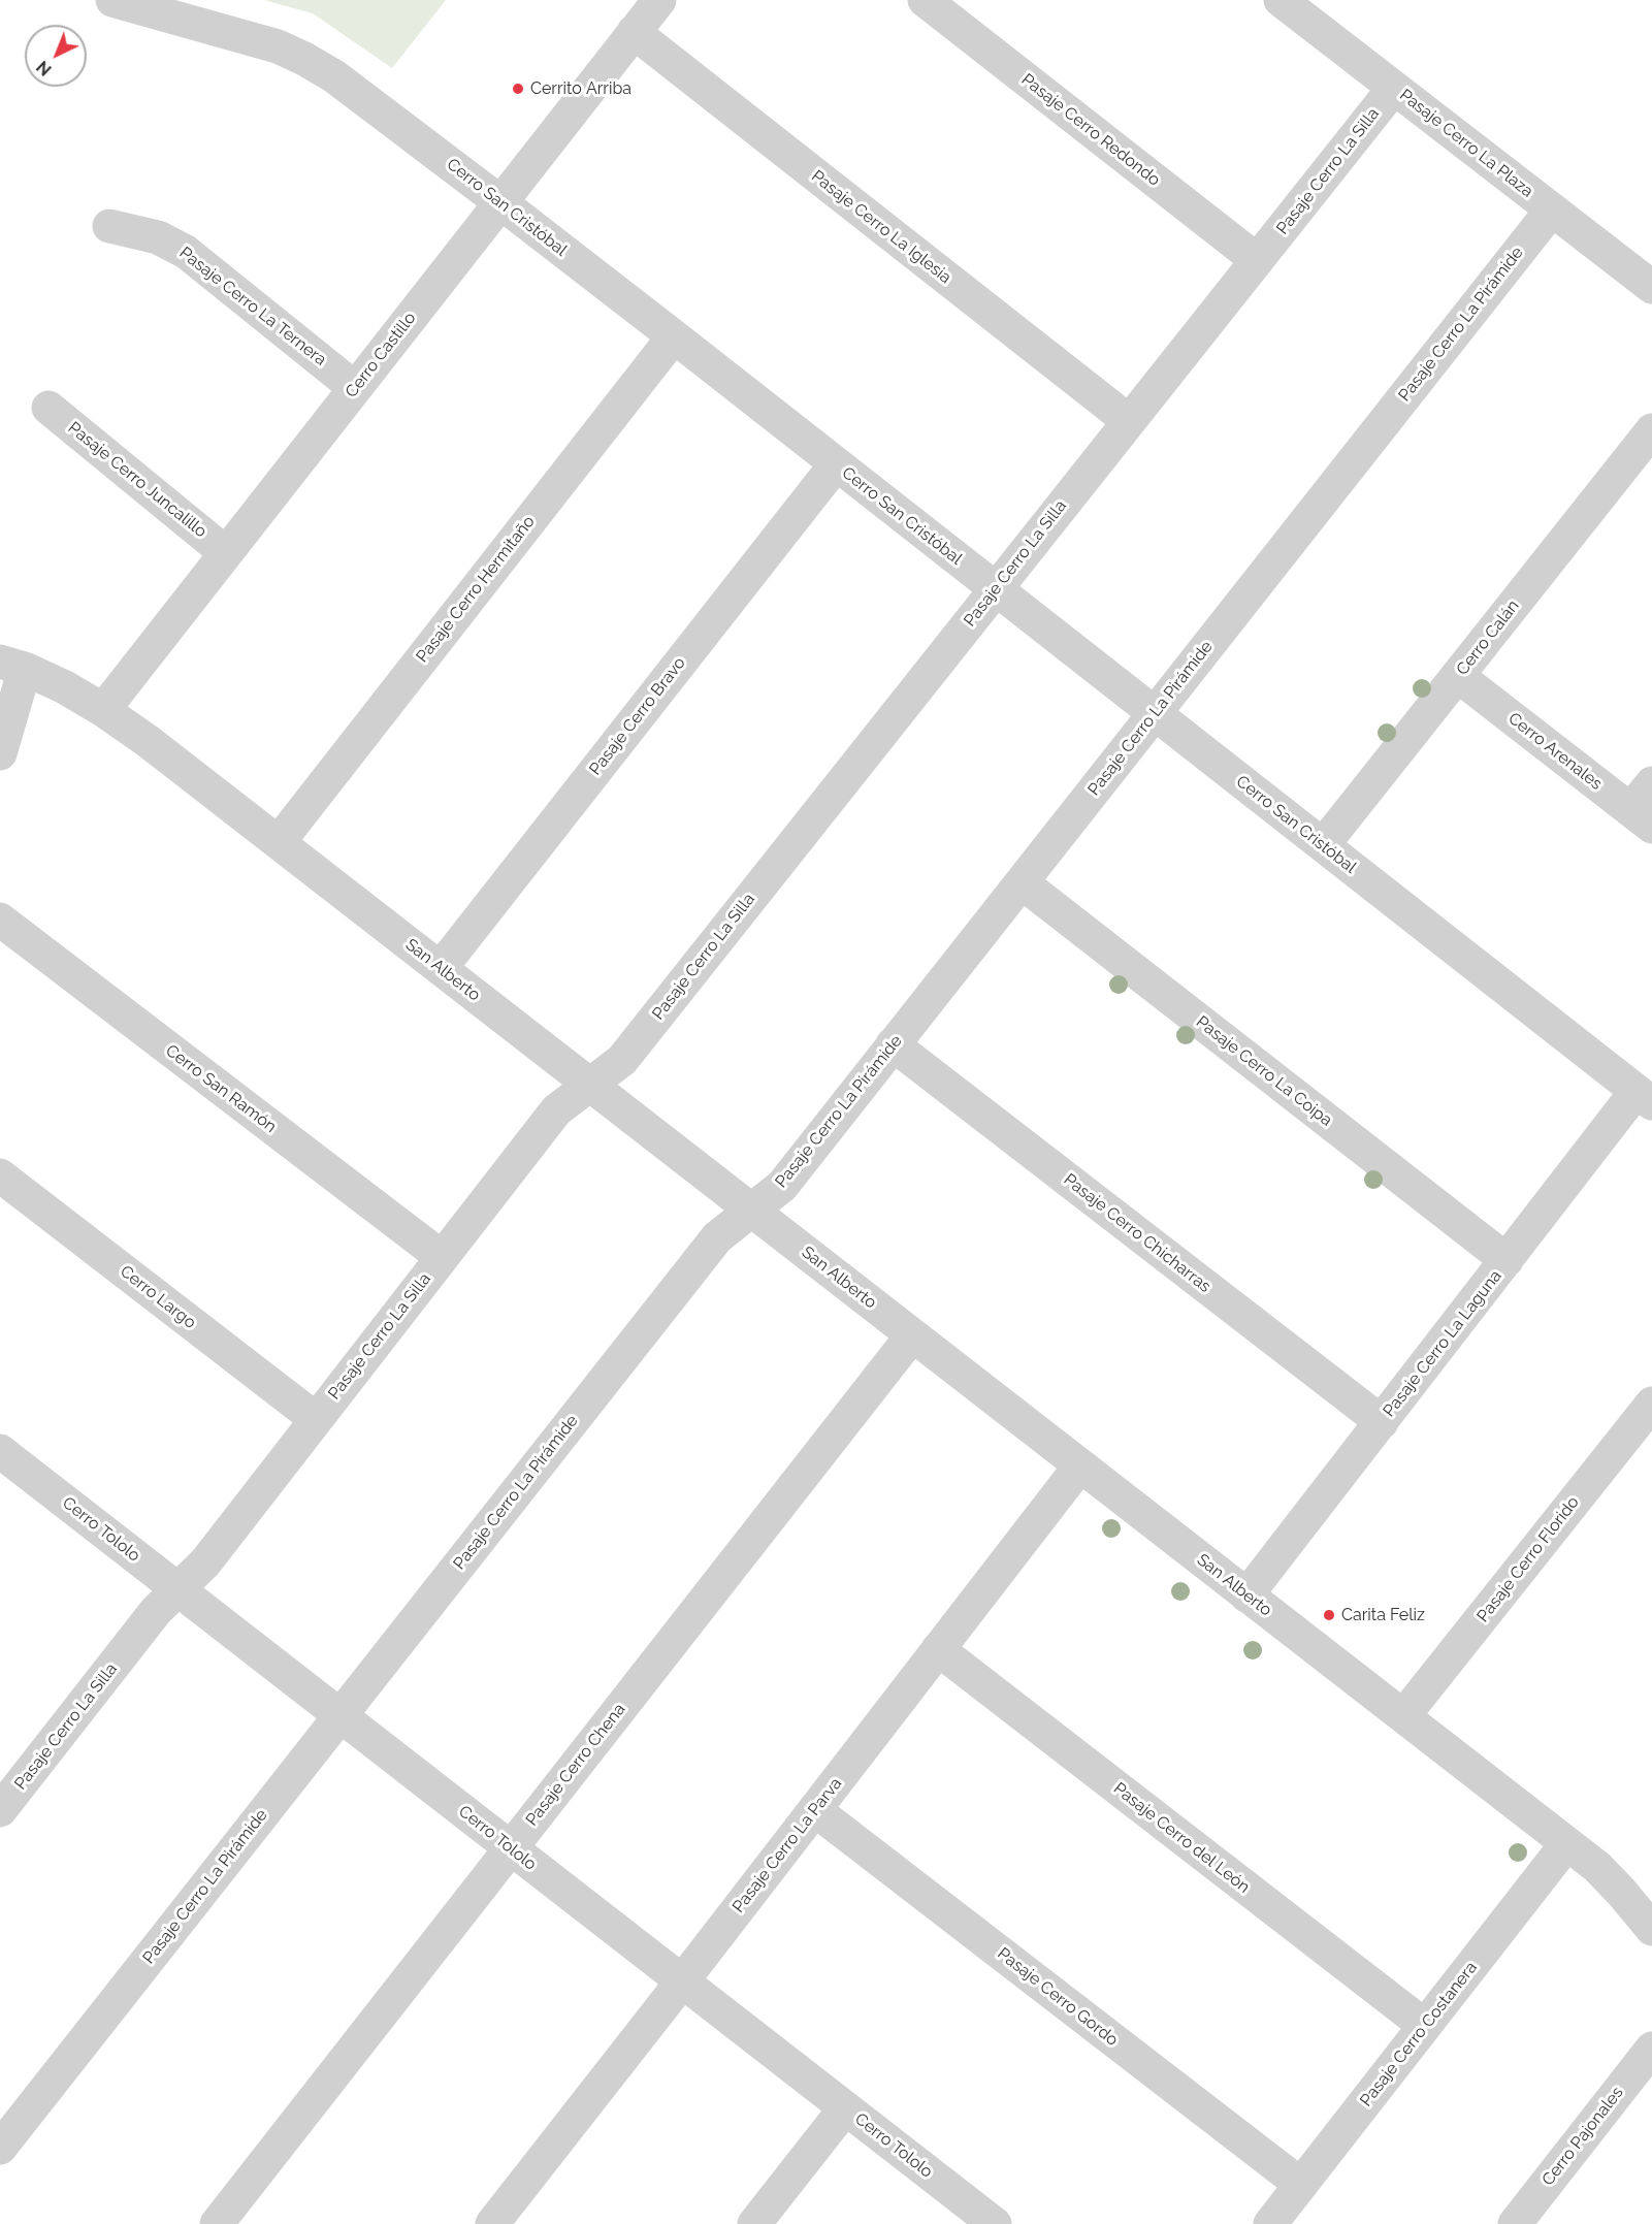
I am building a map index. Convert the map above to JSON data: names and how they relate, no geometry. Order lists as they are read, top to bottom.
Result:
{
  "streets": {
    "street": [
      "Pasaje Cerro Redondo",
      "Pasaje Cerro La Plaza",
      "Pasaje Cerro La Silla",
      "Cerro San Cristóbal",
      "Pasaje Cerro La Iglesia",
      "Pasaje Cerro La Ternera",
      "Pasaje Cerro La Pirámide",
      "Cerro Castillo",
      "Pasaje Cerro Juncalillo",
      "Pasaje Cerro Hermitaño",
      "Cerro Calán",
      "Pasaje Cerro Bravo",
      "Cerro Arenales",
      "San Alberto",
      "Pasaje Cerro La Coipa",
      "Cerro San Ramón",
      "Pasaje Cerro Chicharras",
      "Cerro Largo",
      "Pasaje Cerro La Laguna",
      "Cerro Tololo",
      "Pasaje Cerro Florido",
      "Pasaje Cerro Chena",
      "Pasaje Cerro del León",
      "Pasaje Cerro La Parva",
      "Pasaje Cerro Gordo",
      "Pasaje Cerro Costanera",
      "Cerro Pajonales"
    ]
  },
  "crossings": [
    ["Pasaje Cerro Redondo", "Pasaje Cerro La Silla"],
    ["Pasaje Cerro La Plaza", "Pasaje Cerro La Silla"],
    ["Pasaje Cerro La Plaza", "Pasaje Cerro La Pirámide"],
    ["Pasaje Cerro La Silla", "Cerro San Cristóbal"],
    ["Pasaje Cerro La Silla", "Pasaje Cerro La Iglesia"],
    ["Pasaje Cerro La Silla", "San Alberto"],
    ["Pasaje Cerro La Silla", "Cerro San Ramón"],
    ["Pasaje Cerro La Silla", "Cerro Largo"],
    ["Pasaje Cerro La Silla", "Cerro Tololo"],
    ["Cerro San Cristóbal", "Pasaje Cerro La Pirámide"],
    ["Cerro San Cristóbal", "Cerro Castillo"],
    ["Cerro San Cristóbal", "Pasaje Cerro Hermitaño"],
    ["Cerro San Cristóbal", "Cerro Calán"],
    ["Cerro San Cristóbal", "Pasaje Cerro Bravo"],
    ["Cerro San Cristóbal", "Pasaje Cerro La Laguna"],
    ["Pasaje Cerro La Iglesia", "Cerro Castillo"],
    ["Pasaje Cerro La Ternera", "Cerro Castillo"],
    ["Pasaje Cerro La Pirámide", "San Alberto"],
    ["Pasaje Cerro La Pirámide", "Pasaje Cerro La Coipa"],
    ["Pasaje Cerro La Pirámide", "Pasaje Cerro Chicharras"],
    ["Pasaje Cerro La Pirámide", "Cerro Tololo"],
    ["Cerro Castillo", "Pasaje Cerro Juncalillo"],
    ["Cerro Castillo", "San Alberto"],
    ["Pasaje Cerro Hermitaño", "San Alberto"],
    ["Cerro Calán", "Cerro Arenales"],
    ["Pasaje Cerro Bravo", "San Alberto"],
    ["San Alberto", "Pasaje Cerro La Laguna"],
    ["San Alberto", "Pasaje Cerro Florido"],
    ["San Alberto", "Pasaje Cerro Chena"],
    ["San Alberto", "Pasaje Cerro La Parva"],
    ["San Alberto", "Pasaje Cerro Costanera"],
    ["Pasaje Cerro La Coipa", "Pasaje Cerro La Laguna"],
    ["Pasaje Cerro Chicharras", "Pasaje Cerro La Laguna"],
    ["Cerro Tololo", "Pasaje Cerro Chena"],
    ["Cerro Tololo", "Pasaje Cerro La Parva"],
    ["Pasaje Cerro del León", "Pasaje Cerro La Parva"],
    ["Pasaje Cerro del León", "Pasaje Cerro Costanera"],
    ["Pasaje Cerro La Parva", "Pasaje Cerro Gordo"],
    ["Pasaje Cerro Gordo", "Pasaje Cerro Costanera"]
  ],
  "places": ["Cerrito Arriba", "Carita Feliz"],
  "north": "bottom left"
}
